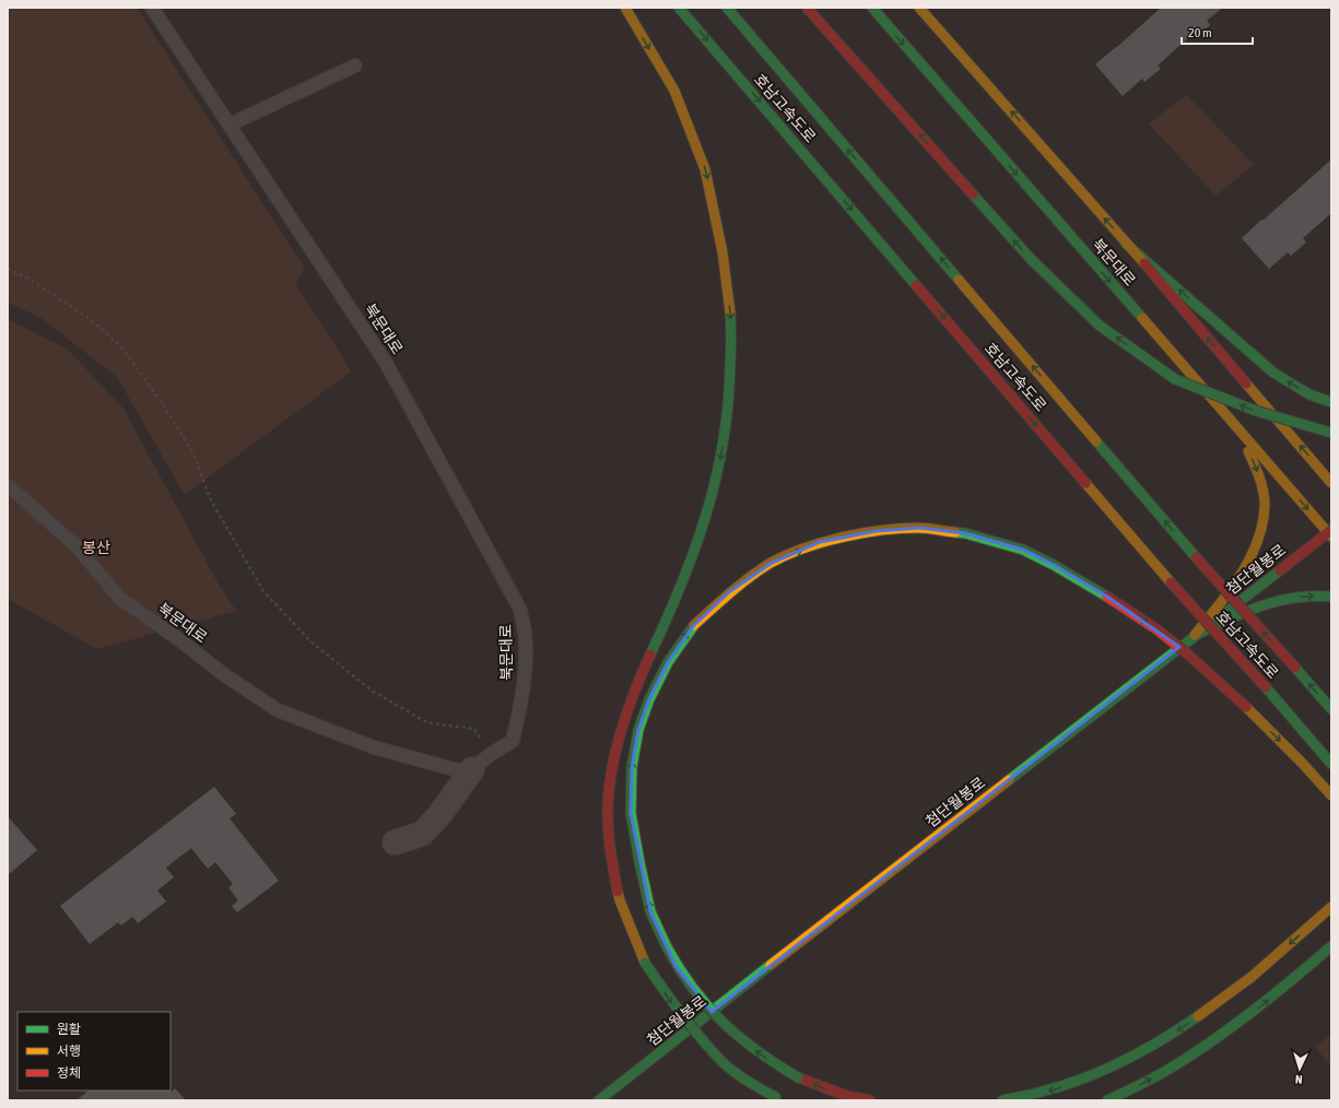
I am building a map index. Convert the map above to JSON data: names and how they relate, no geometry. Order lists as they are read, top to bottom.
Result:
{
  "streets": {
    "main road": ["호남고속도로", "북문대로", "첨단월봉로"]
  },
  "crossings": [
    ["북문대로", "첨단월봉로"]
  ],
  "parks": ["봉산"],
  "legend": ["원활", "서행", "정체"],
  "scale_bar": "20 m",
  "north": "bottom"
}
